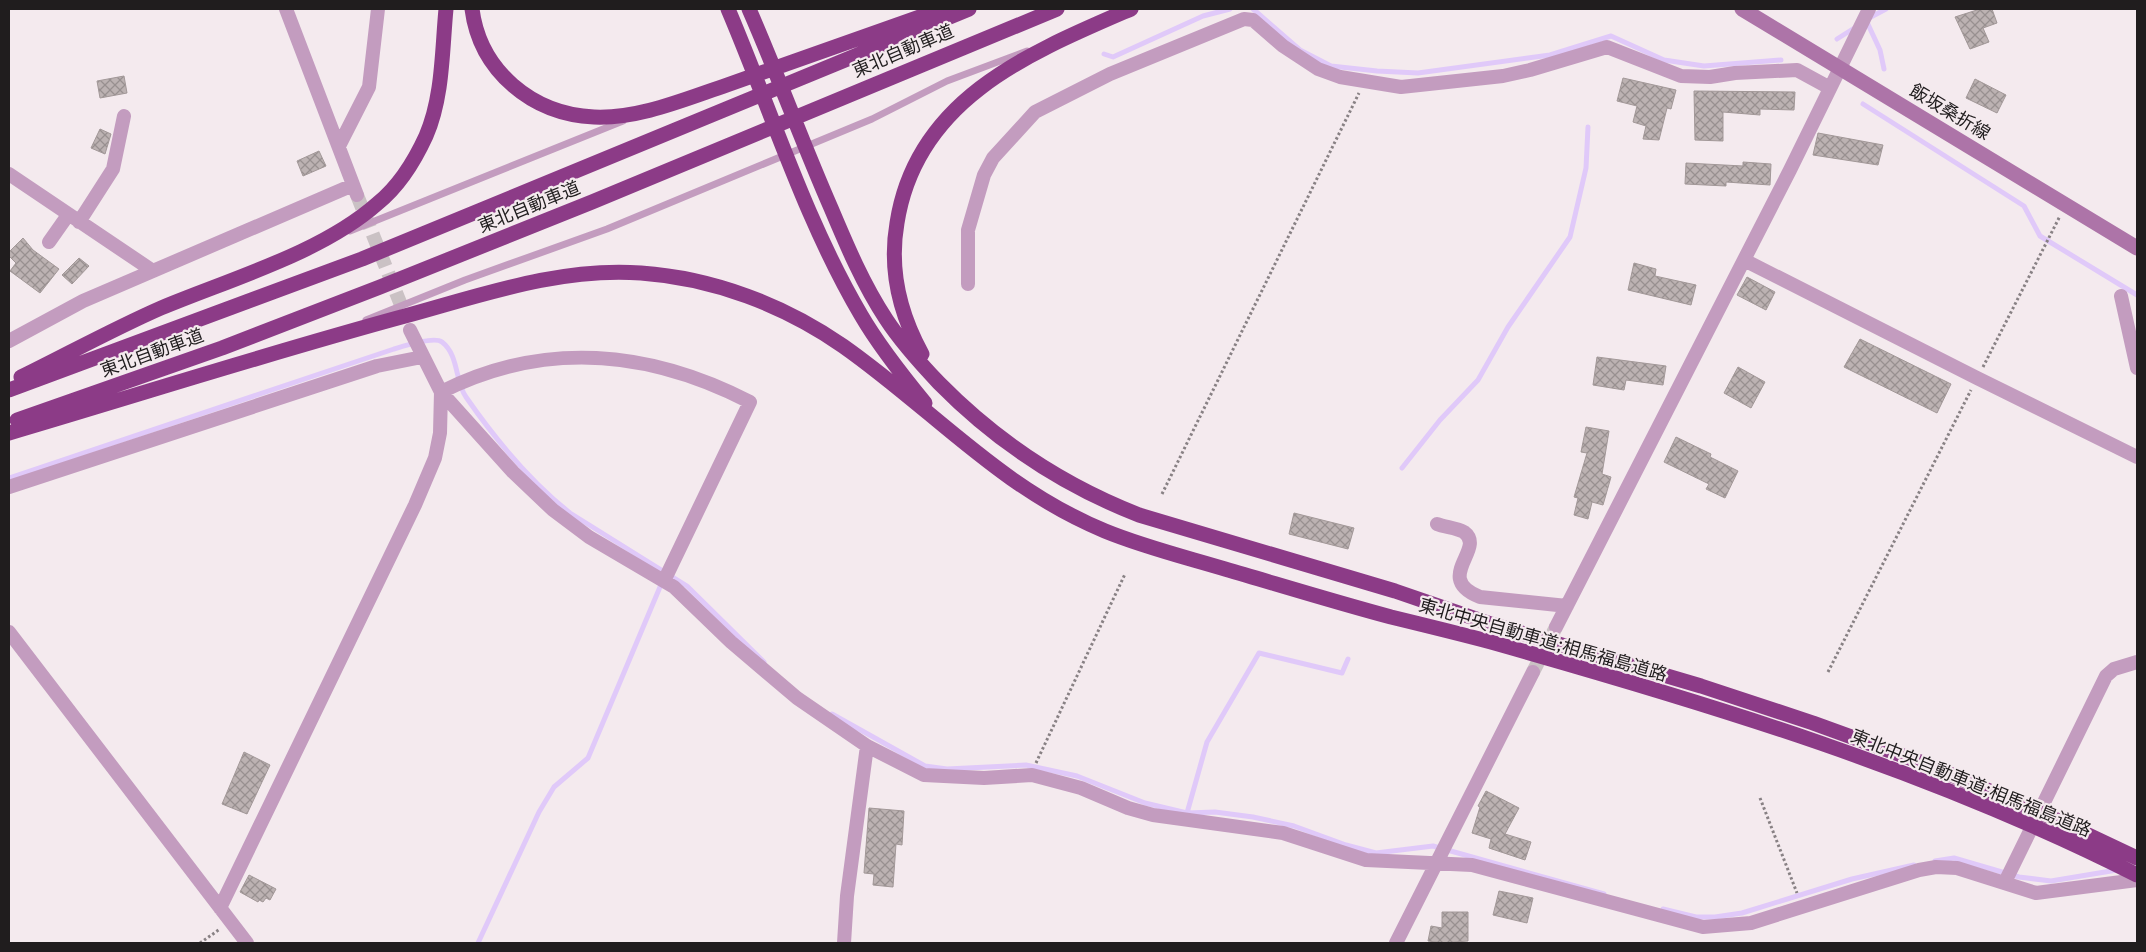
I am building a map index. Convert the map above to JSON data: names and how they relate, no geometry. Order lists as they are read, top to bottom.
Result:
{
  "streets": {
    "highway": ["東北自動車道", "東北中央自動車道;相馬福島道路"],
    "main road": ["飯坂桑折線"]
  }
}
